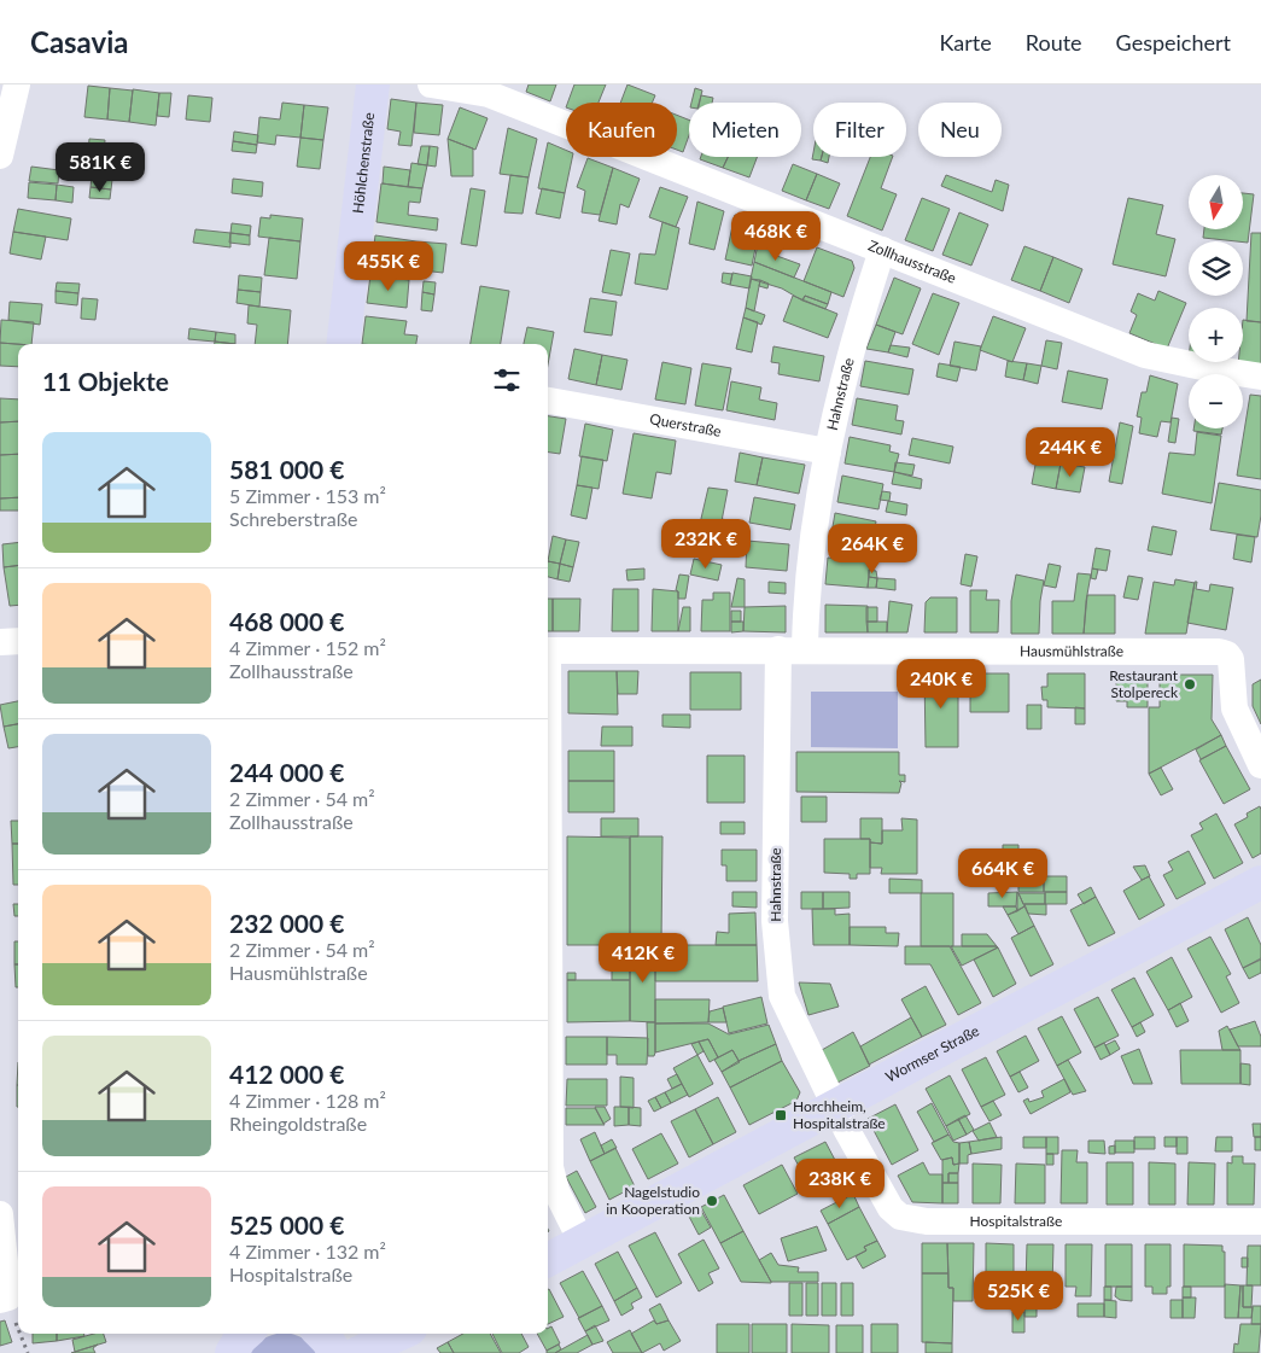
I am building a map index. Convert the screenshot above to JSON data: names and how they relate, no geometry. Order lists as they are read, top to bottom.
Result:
{
  "streets": {
    "main road": ["Höhlchenstraße", "Wormser Straße"],
    "street": [
      "Zollhausstraße",
      "Hahnstraße",
      "Querstraße",
      "Hausmühlstraße",
      "Hospitalstraße"
    ]
  },
  "crossings": [
    ["Zollhausstraße", "Hahnstraße"],
    ["Hahnstraße", "Querstraße"],
    ["Hahnstraße", "Hausmühlstraße"],
    ["Hahnstraße", "Wormser Straße"],
    ["Hahnstraße", "Hospitalstraße"],
    ["Wormser Straße", "Hospitalstraße"]
  ],
  "places": {
    "other": ["Restaurant Stolpereck", "Nagelstudio in Kooperation"],
    "transit": ["Horchheim, Hospitalstraße"]
  },
  "north": "bottom",
  "page": {
    "header": "Casavia",
    "nav": ["Karte", "Route", "Gespeichert"],
    "chip": [
      "Kaufen",
      "Mieten",
      "Filter",
      "Neu"
    ],
    "price": [
      "581K €",
      "468K €",
      "455K €",
      "244K €",
      "232K €",
      "264K €",
      "240K €",
      "664K €",
      "412K €",
      "238K €",
      "525K €"
    ],
    "map_buttons": ["+", "−"],
    "heading": "11 Objekte",
    "list": [
      {
        "name": "581 000 €",
        "note": "5 Zimmer · 153 m² · Schreberstraße"
      },
      {
        "name": "468 000 €",
        "note": "4 Zimmer · 152 m² · Zollhausstraße"
      },
      {
        "name": "244 000 €",
        "note": "2 Zimmer · 54 m² · Zollhausstraße"
      },
      {
        "name": "232 000 €",
        "note": "2 Zimmer · 54 m² · Hausmühlstraße"
      },
      {
        "name": "412 000 €",
        "note": "4 Zimmer · 128 m² · Rheingoldstraße"
      },
      {
        "name": "525 000 €",
        "note": "4 Zimmer · 132 m² · Hospitalstraße"
      }
    ]
  }
}
